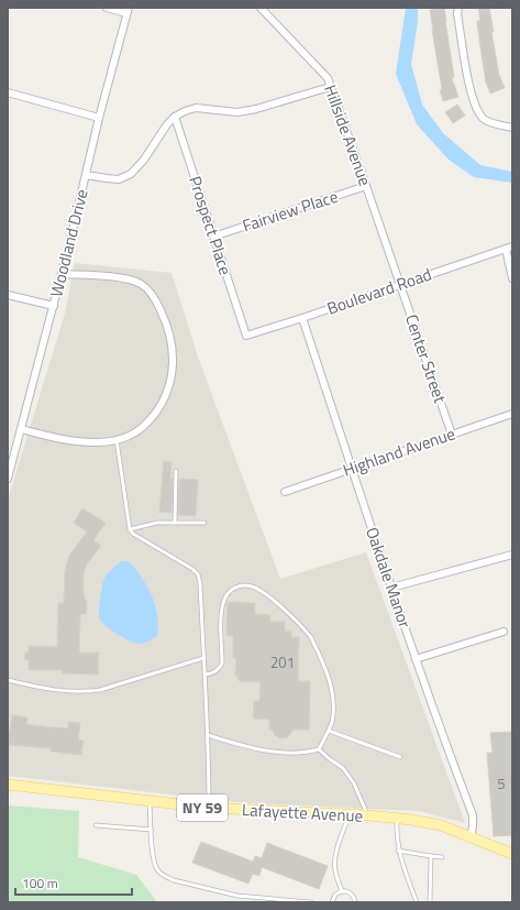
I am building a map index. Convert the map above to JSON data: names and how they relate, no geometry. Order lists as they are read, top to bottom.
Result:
{
  "streets": {
    "main road": ["NY 59", "Lafayette Avenue"],
    "street": [
      "Hillside Avenue",
      "Fairview Place",
      "Prospect Place",
      "Woodland Drive",
      "Boulevard Road",
      "Center Street",
      "Highland Avenue",
      "Oakdale Manor"
    ]
  },
  "crossings": [
    ["Hillside Avenue", "Fairview Place"],
    ["Hillside Avenue", "Boulevard Road"],
    ["Hillside Avenue", "Center Street"],
    ["Fairview Place", "Prospect Place"],
    ["Prospect Place", "Boulevard Road"],
    ["Boulevard Road", "Center Street"],
    ["Boulevard Road", "Oakdale Manor"],
    ["Center Street", "Highland Avenue"],
    ["Highland Avenue", "Oakdale Manor"],
    ["Oakdale Manor", "Lafayette Avenue"]
  ],
  "house_numbers": ["201", "5"],
  "scale_bar": "100 m"
}
